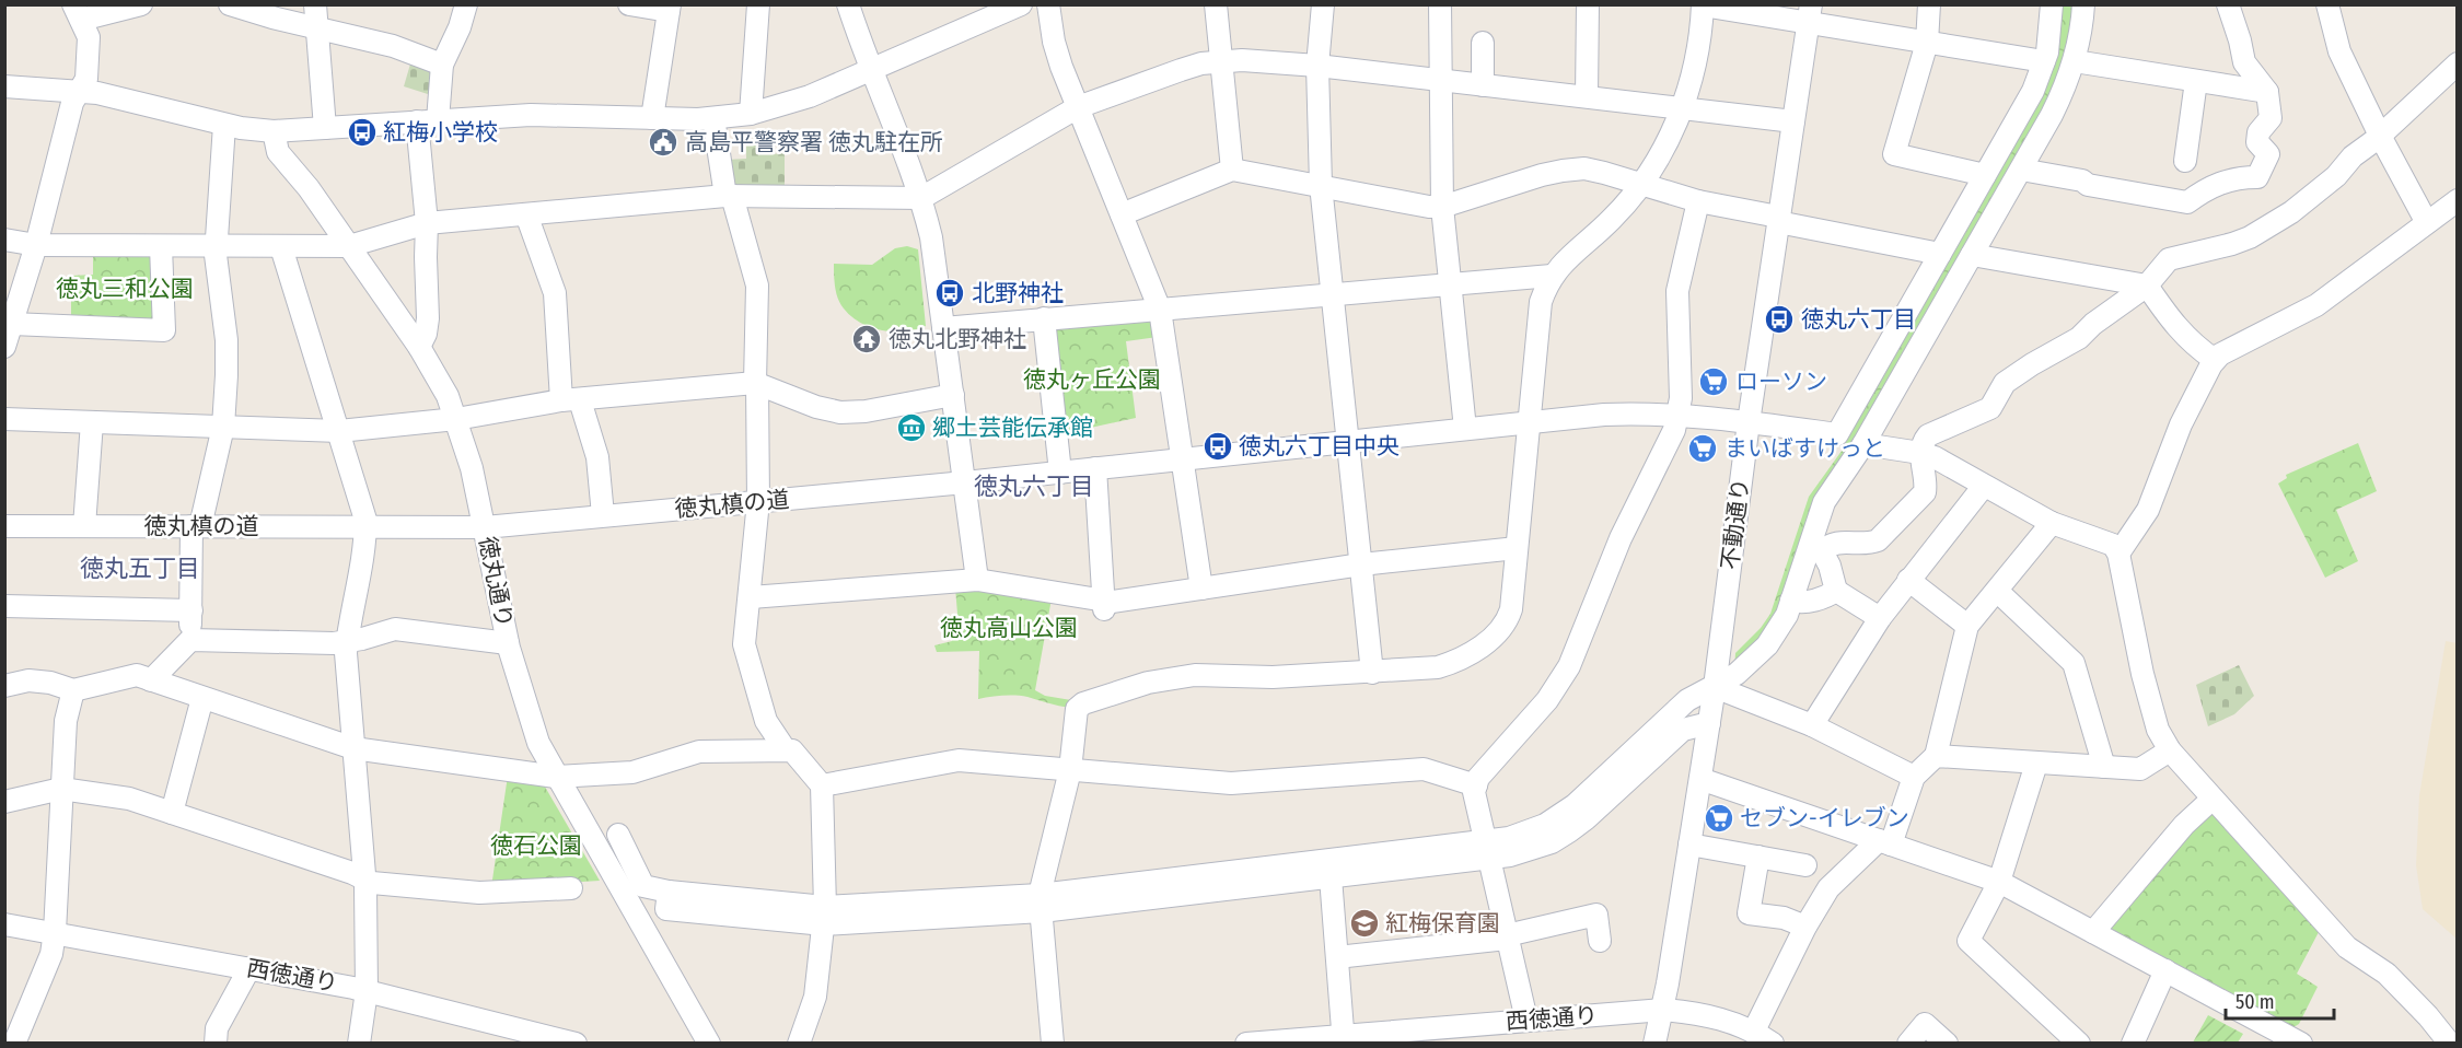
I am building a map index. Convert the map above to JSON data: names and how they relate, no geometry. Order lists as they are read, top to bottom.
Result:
{
  "streets": {
    "street": [
      "徳丸槙の道",
      "不動通り",
      "徳丸通り",
      "西徳通り"
    ]
  },
  "crossings": [
    ["徳丸槙の道", "不動通り"],
    ["徳丸槙の道", "徳丸通り"],
    ["不動通り", "西徳通り"]
  ],
  "districts": ["徳丸六丁目", "徳丸五丁目"],
  "parks": [
    "徳丸三和公園",
    "徳丸ヶ丘公園",
    "徳丸高山公園",
    "徳石公園"
  ],
  "places": {
    "bus stop": [
      "紅梅小学校",
      "北野神社",
      "徳丸六丁目",
      "徳丸六丁目中央"
    ],
    "public building": ["高島平警察署 徳丸駐在所"],
    "temple": ["徳丸北野神社"],
    "supermarket": ["ローソン", "まいばすけっと", "セブン-イレブン"],
    "museum": ["郷土芸能伝承館"],
    "school or university": ["紅梅保育園"]
  },
  "scale_bar": "50 m"
}
